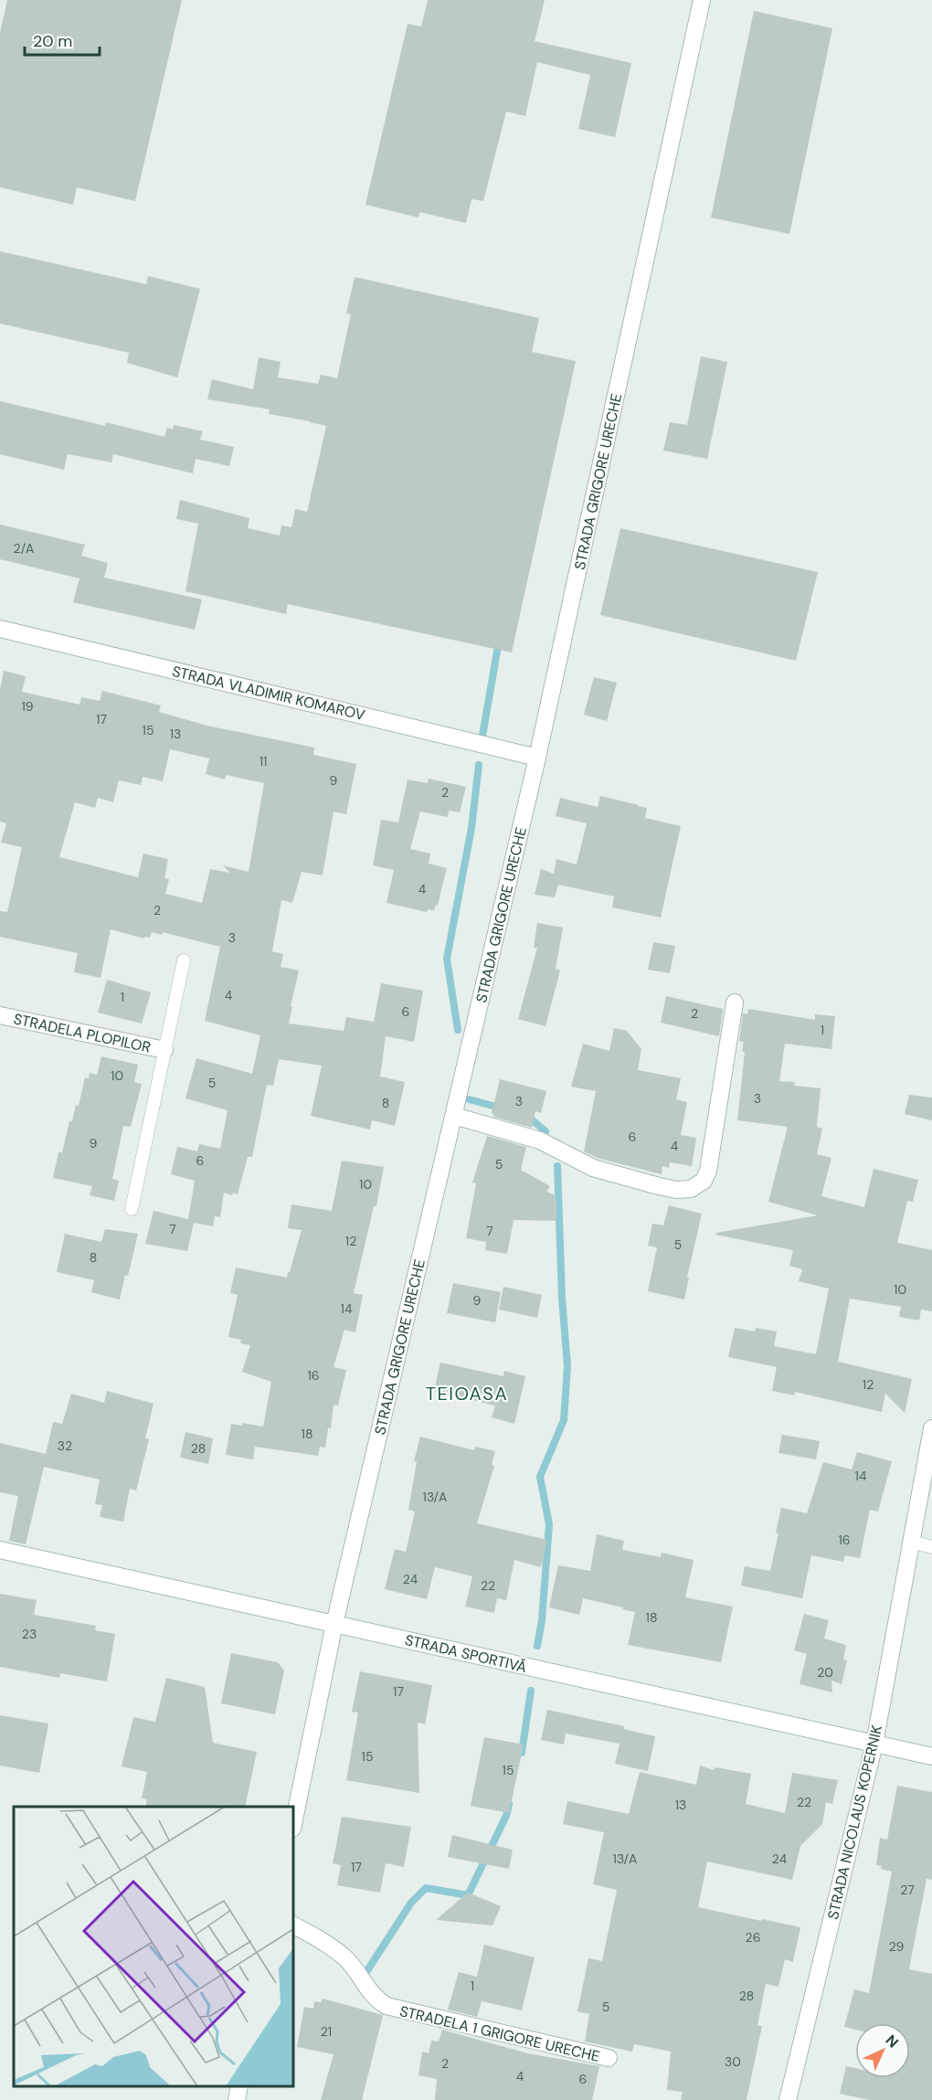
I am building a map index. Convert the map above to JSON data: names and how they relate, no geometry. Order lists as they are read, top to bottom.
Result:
{
  "streets": {
    "street": [
      "STRADA GRIGORE URECHE",
      "STRADA VLADIMIR KOMAROV",
      "STRADELA PLOPILOR",
      "STRADA SPORTIVĂ",
      "STRADA NICOLAUS KOPERNIK",
      "STRADELA 1 GRIGORE URECHE"
    ]
  },
  "crossings": [
    ["STRADA GRIGORE URECHE", "STRADA VLADIMIR KOMAROV"],
    ["STRADA GRIGORE URECHE", "STRADA SPORTIVĂ"],
    ["STRADA SPORTIVĂ", "STRADA NICOLAUS KOPERNIK"]
  ],
  "districts": ["TEIOASA"],
  "house_numbers": [
    "2/A",
    "19",
    "17",
    "15",
    "13",
    "11",
    "9",
    "2",
    "4",
    "2",
    "3",
    "4",
    "1",
    "6",
    "2",
    "1",
    "10",
    "5",
    "3",
    "3",
    "8",
    "6",
    "9",
    "4",
    "6",
    "5",
    "10",
    "7",
    "7",
    "12",
    "5",
    "8",
    "10",
    "9",
    "14",
    "16",
    "12",
    "18",
    "32",
    "28",
    "14",
    "13/A",
    "16",
    "24",
    "22",
    "18",
    "23",
    "20",
    "17",
    "15",
    "15",
    "22",
    "13",
    "13/A",
    "24",
    "17",
    "27",
    "26",
    "29",
    "1",
    "28",
    "5",
    "21",
    "30",
    "2",
    "4",
    "6"
  ],
  "scale_bar": "20 m",
  "north": "top right"
}
